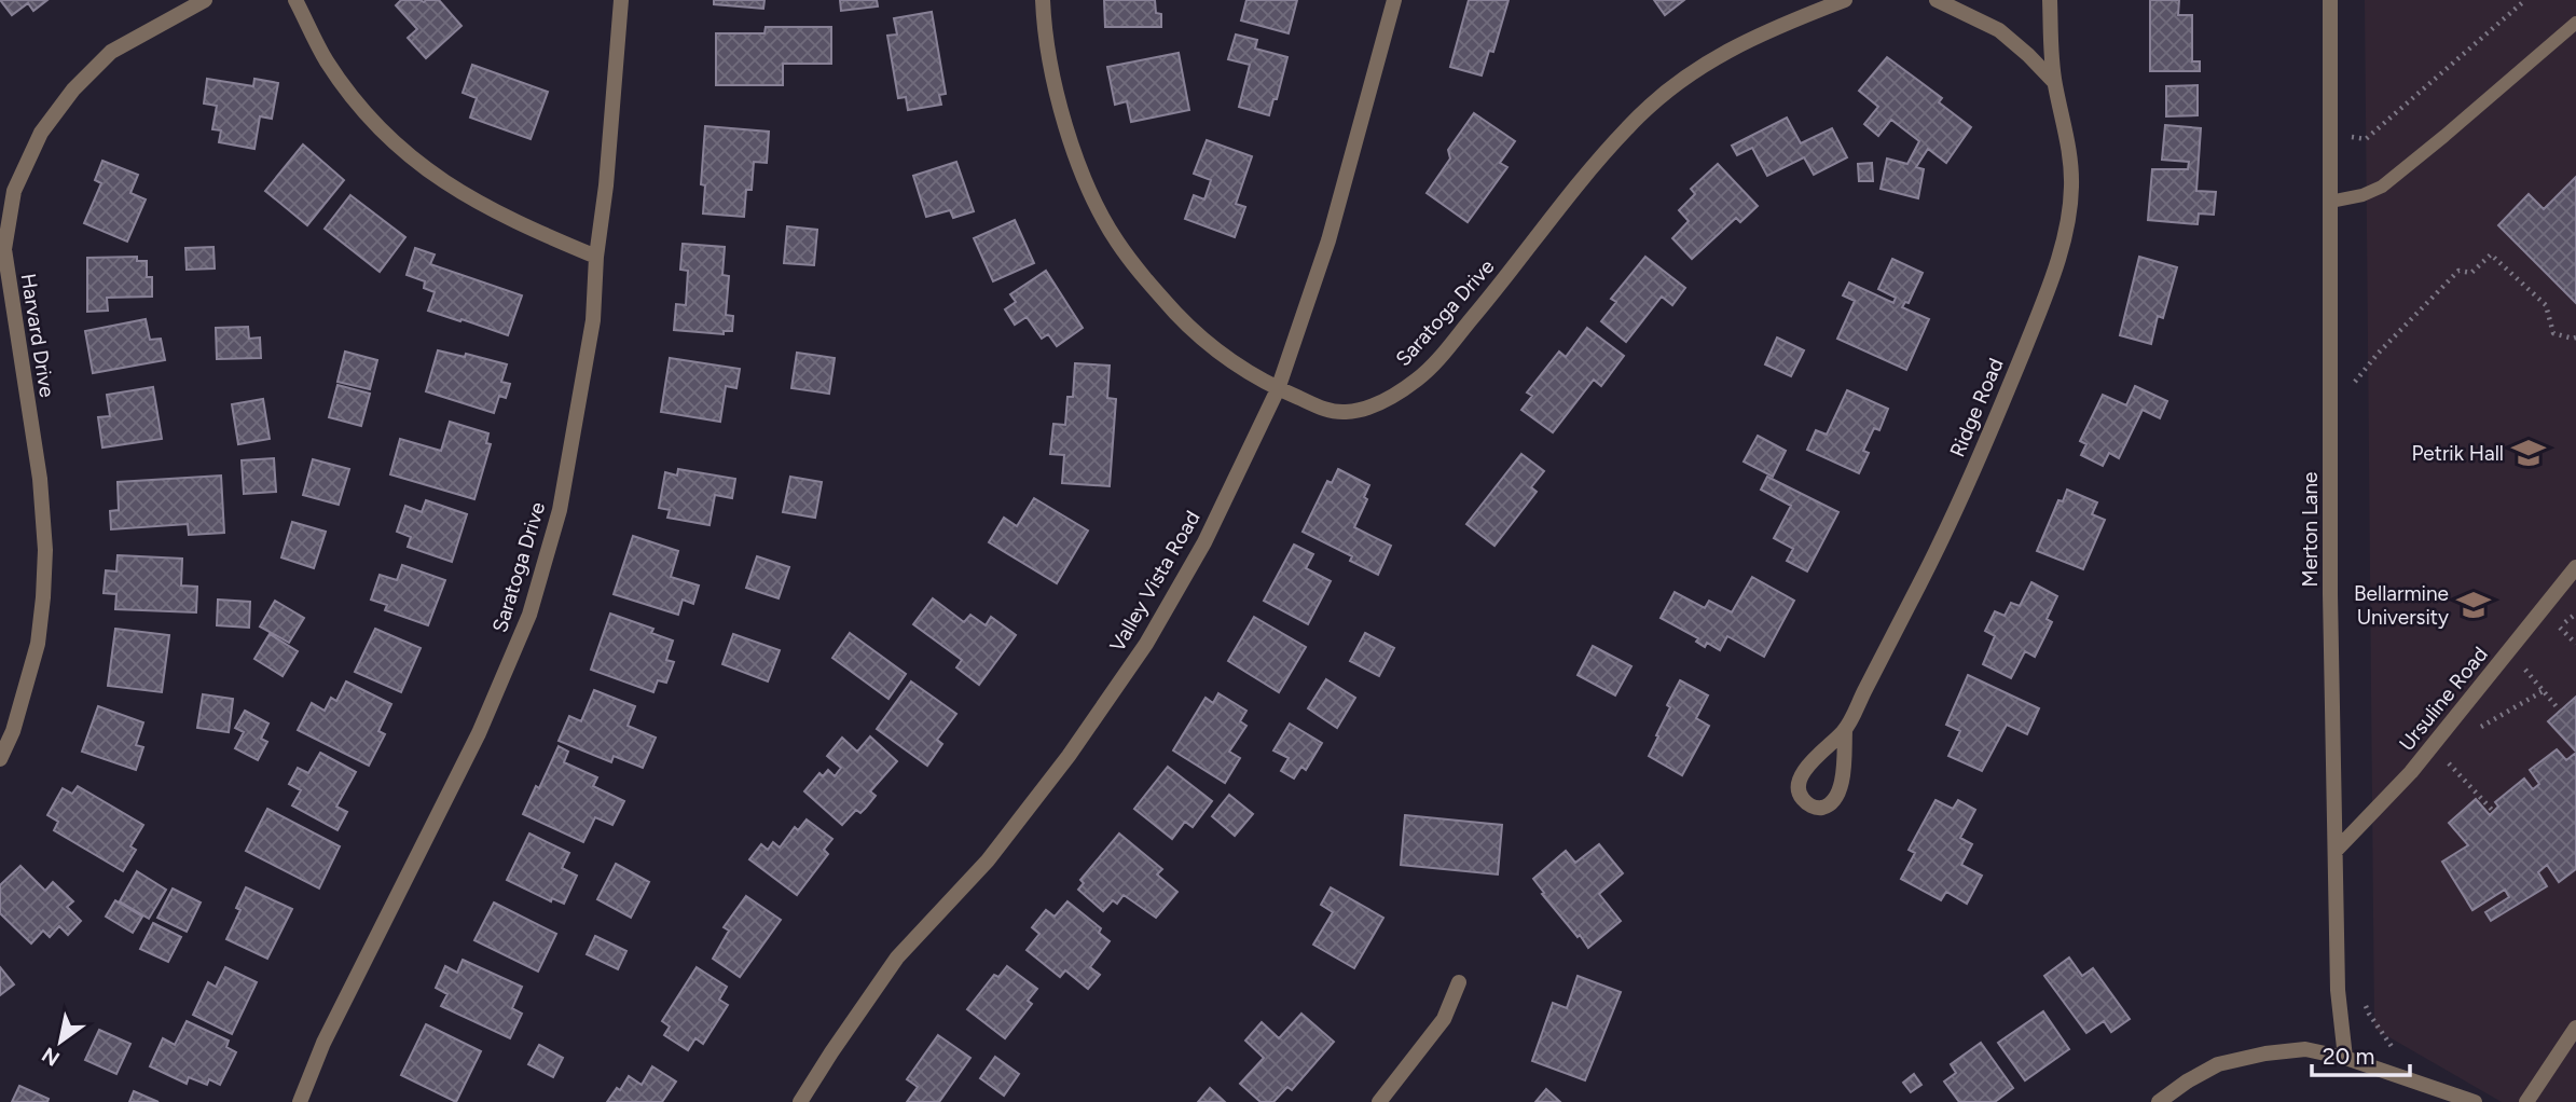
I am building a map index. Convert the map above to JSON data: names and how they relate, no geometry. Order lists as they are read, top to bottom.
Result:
{
  "streets": {
    "street": [
      "Saratoga Drive",
      "Harvard Drive",
      "Ridge Road",
      "Merton Lane",
      "Valley Vista Road",
      "Ursuline Road"
    ]
  },
  "crossings": [
    ["Saratoga Drive", "Valley Vista Road"],
    ["Merton Lane", "Ursuline Road"]
  ],
  "places": {
    "school or university": ["Petrik Hall", "Bellarmine University"]
  },
  "scale_bar": "20 m",
  "north": "bottom left"
}
